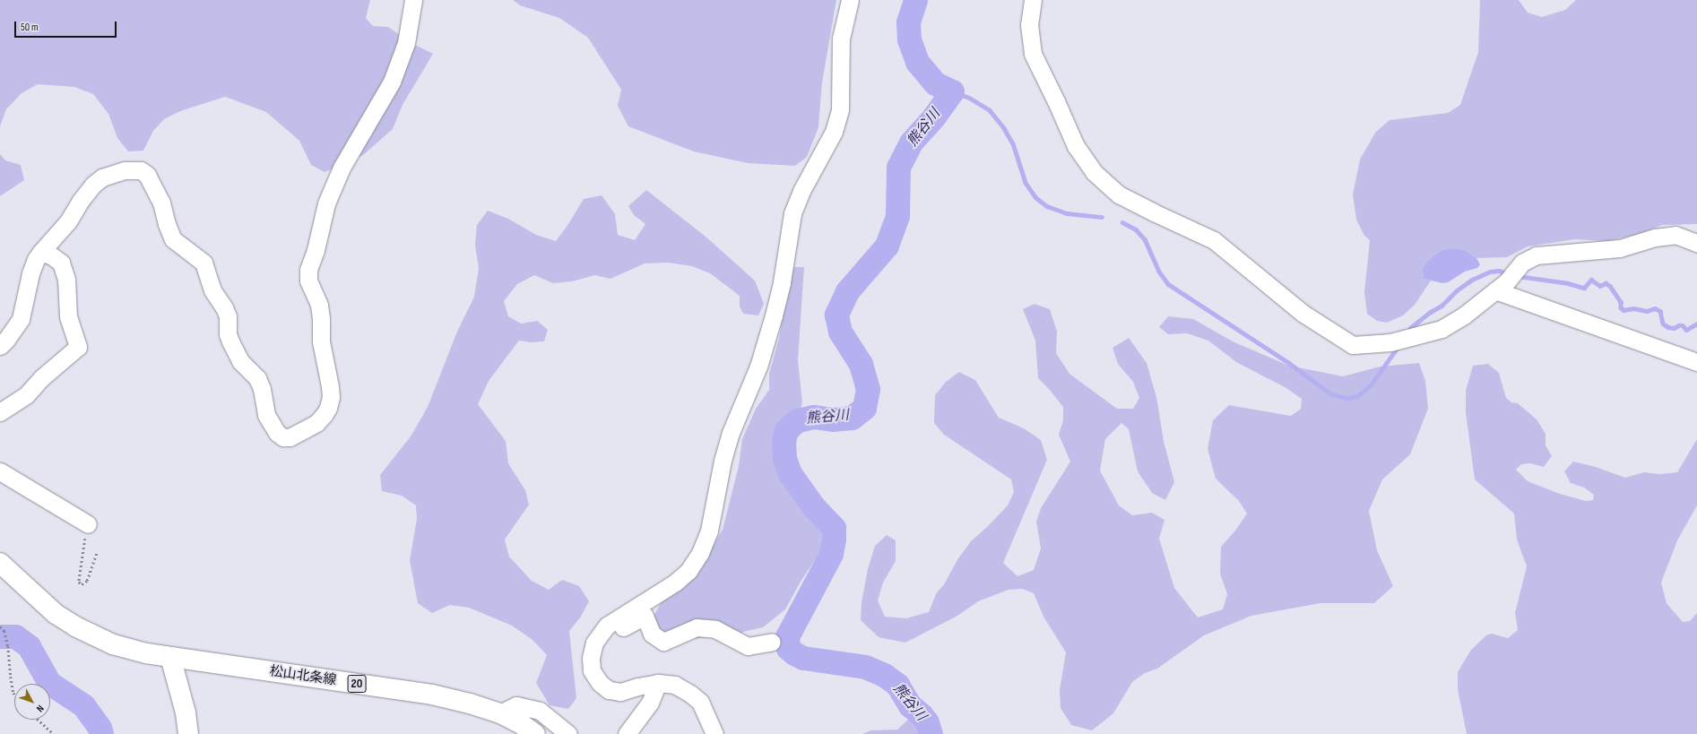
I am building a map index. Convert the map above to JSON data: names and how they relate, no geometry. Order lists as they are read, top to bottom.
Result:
{
  "streets": {
    "main road": ["松山北条線", "20"]
  },
  "water": ["熊谷川"],
  "scale_bar": "50 m",
  "north": "bottom right"
}
